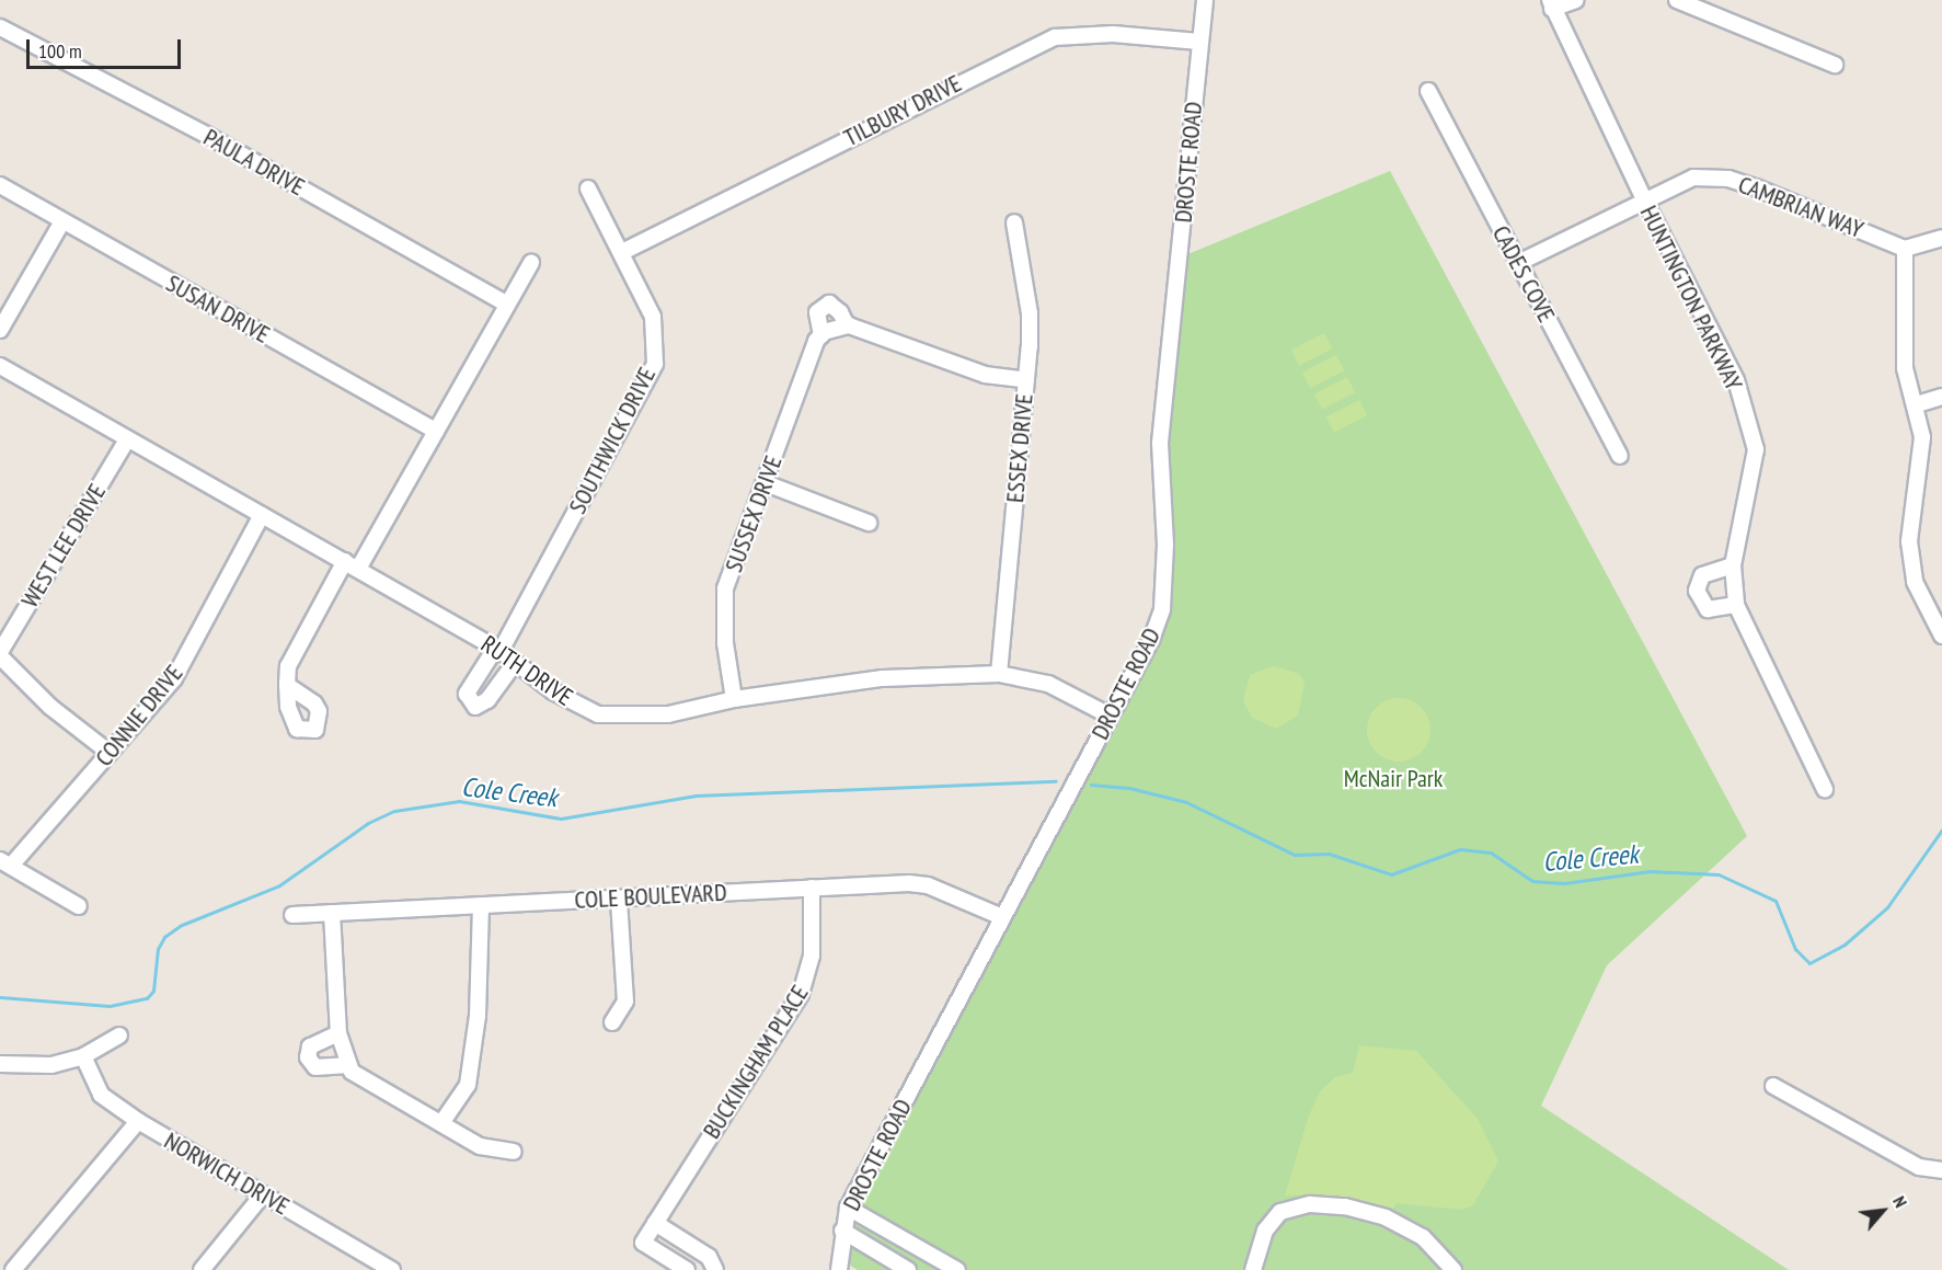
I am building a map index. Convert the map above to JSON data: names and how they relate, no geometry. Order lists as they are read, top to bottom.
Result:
{
  "streets": {
    "street": [
      "TILBURY DRIVE",
      "PAULA DRIVE",
      "DROSTE ROAD",
      "CAMBRIAN WAY",
      "CADES COVE",
      "HUNTINGTON PARKWAY",
      "SUSAN DRIVE",
      "SOUTHWICK DRIVE",
      "ESSEX DRIVE",
      "SUSSEX DRIVE",
      "WEST LEE DRIVE",
      "RUTH DRIVE",
      "CONNIE DRIVE",
      "COLE BOULEVARD",
      "BUCKINGHAM PLACE",
      "NORWICH DRIVE"
    ]
  },
  "crossings": [
    ["TILBURY DRIVE", "DROSTE ROAD"],
    ["TILBURY DRIVE", "SOUTHWICK DRIVE"],
    ["DROSTE ROAD", "RUTH DRIVE"],
    ["DROSTE ROAD", "COLE BOULEVARD"],
    ["CAMBRIAN WAY", "CADES COVE"],
    ["CAMBRIAN WAY", "HUNTINGTON PARKWAY"],
    ["SOUTHWICK DRIVE", "RUTH DRIVE"],
    ["ESSEX DRIVE", "SUSSEX DRIVE"],
    ["ESSEX DRIVE", "RUTH DRIVE"],
    ["SUSSEX DRIVE", "RUTH DRIVE"],
    ["WEST LEE DRIVE", "RUTH DRIVE"],
    ["RUTH DRIVE", "CONNIE DRIVE"],
    ["COLE BOULEVARD", "BUCKINGHAM PLACE"]
  ],
  "water": ["Cole Creek"],
  "parks": ["McNair Park"],
  "scale_bar": "100 m",
  "north": "top right"
}
